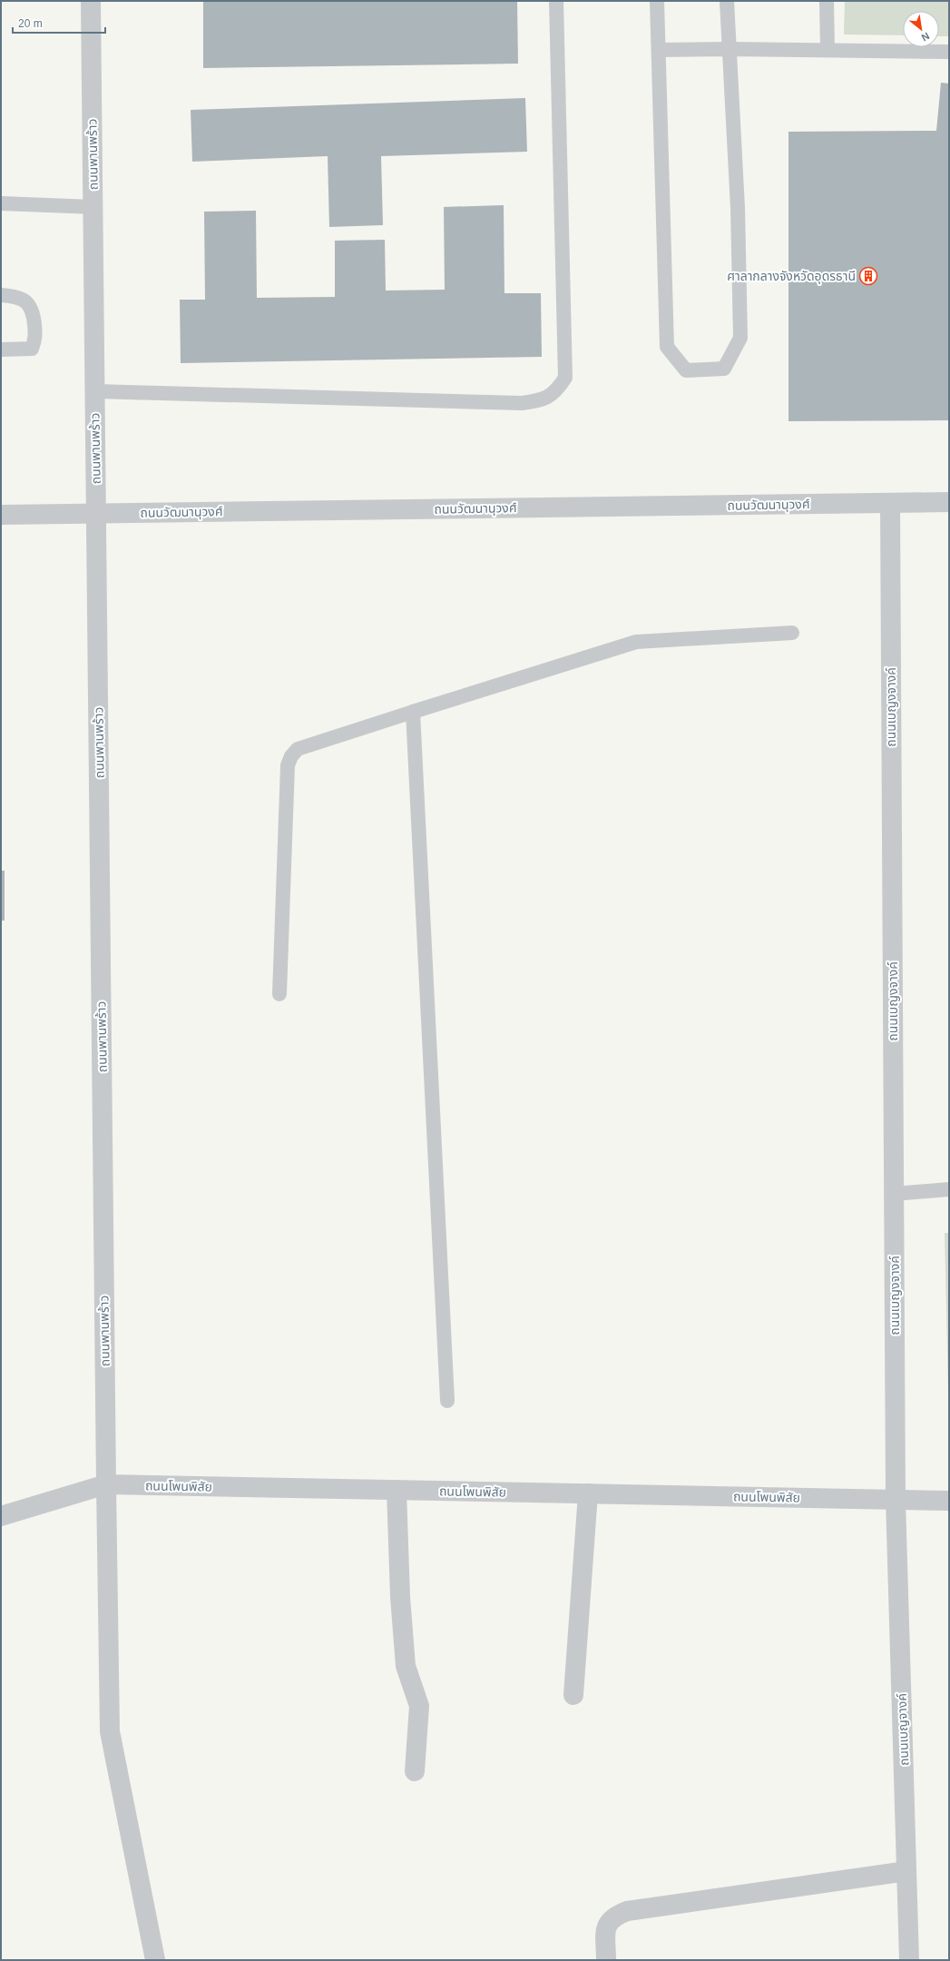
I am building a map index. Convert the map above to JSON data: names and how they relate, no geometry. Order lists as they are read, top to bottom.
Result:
{
  "streets": {
    "street": [
      "ถนนพานพร้าว",
      "ถนนวัฒนานุวงศ์",
      "ถนนเบญงจางค์",
      "ถนนโพนพิสัย",
      "ถนนเบญจางค์"
    ]
  },
  "crossings": [
    ["ถนนพานพร้าว", "ถนนวัฒนานุวงศ์"],
    ["ถนนพานพร้าว", "ถนนโพนพิสัย"],
    ["ถนนวัฒนานุวงศ์", "ถนนเบญงจางค์"],
    ["ถนนเบญงจางค์", "ถนนโพนพิสัย"],
    ["ถนนเบญงจางค์", "ถนนเบญจางค์"],
    ["ถนนโพนพิสัย", "ถนนเบญจางค์"]
  ],
  "places": {
    "building": ["ศาลากลางจังหวัดอุดรธานี"]
  },
  "scale_bar": "20 m",
  "north": "bottom right"
}
